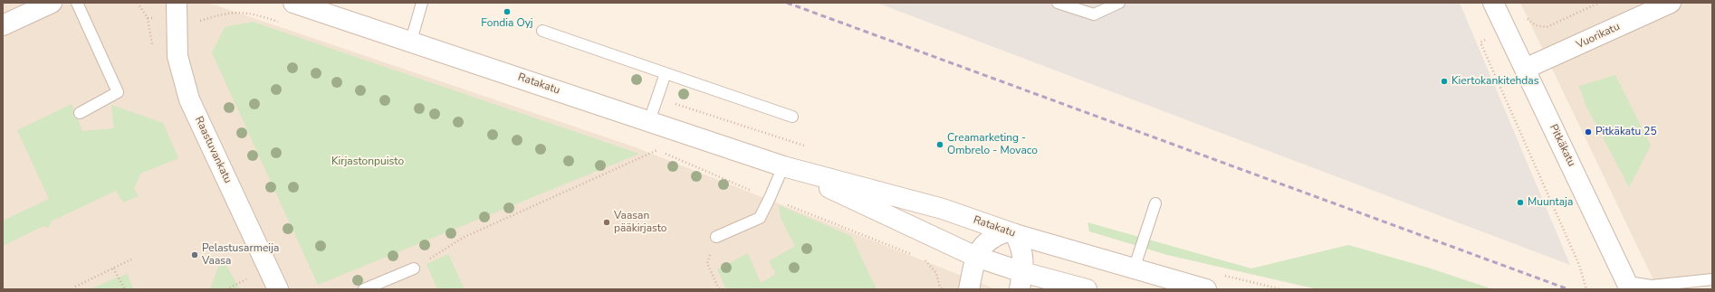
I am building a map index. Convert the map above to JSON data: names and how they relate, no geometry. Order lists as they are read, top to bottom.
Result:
{
  "streets": {
    "main road": [
      "Vuorikatu",
      "Ratakatu",
      "Pitkäkatu",
      "Raastuvankatu"
    ]
  },
  "crossings": [
    ["Vuorikatu", "Pitkäkatu"]
  ],
  "parks": ["Kirjastonpuisto"],
  "places": [
    "Fondia Oyj",
    "Kiertokankitehdas",
    "Pitkäkatu 25",
    "Creamarketing - Ombrelo - Movaco",
    "Muuntaja",
    "Vaasan pääkirjasto",
    "Pelastusarmeija Vaasa"
  ]
}
